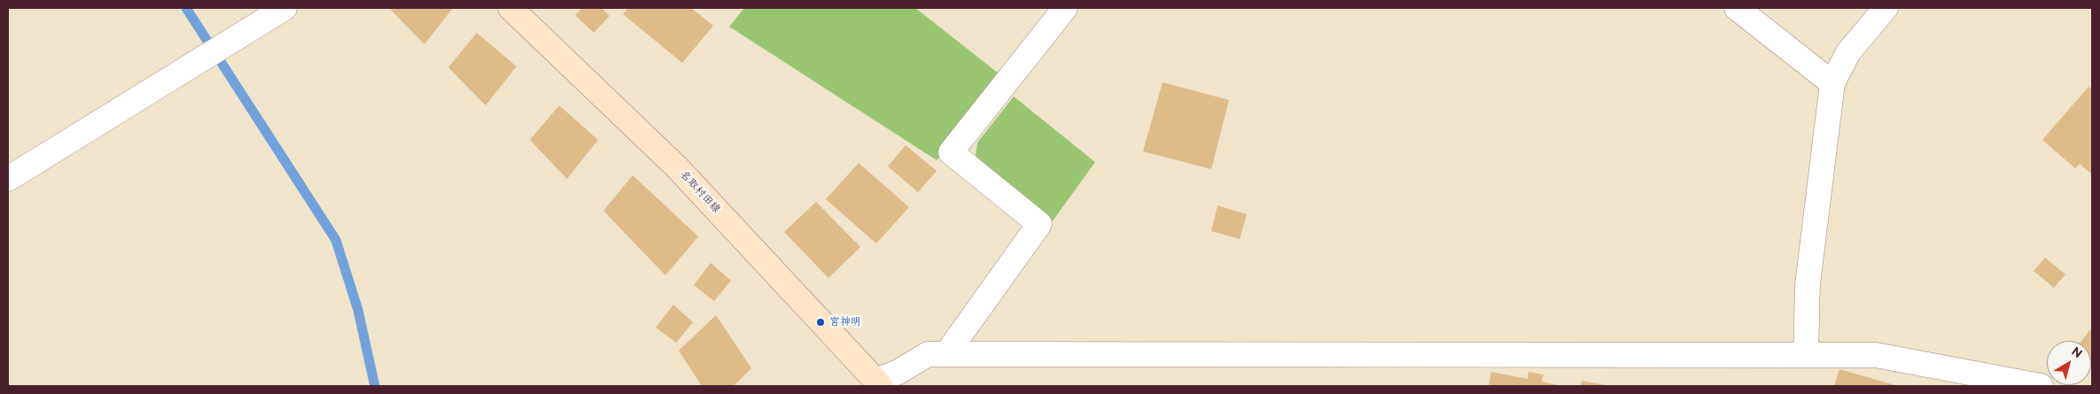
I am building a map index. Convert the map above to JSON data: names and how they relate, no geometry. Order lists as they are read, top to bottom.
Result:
{
  "streets": {
    "main road": ["名取村田線"]
  },
  "places": ["宮神明"],
  "north": "top right"
}
